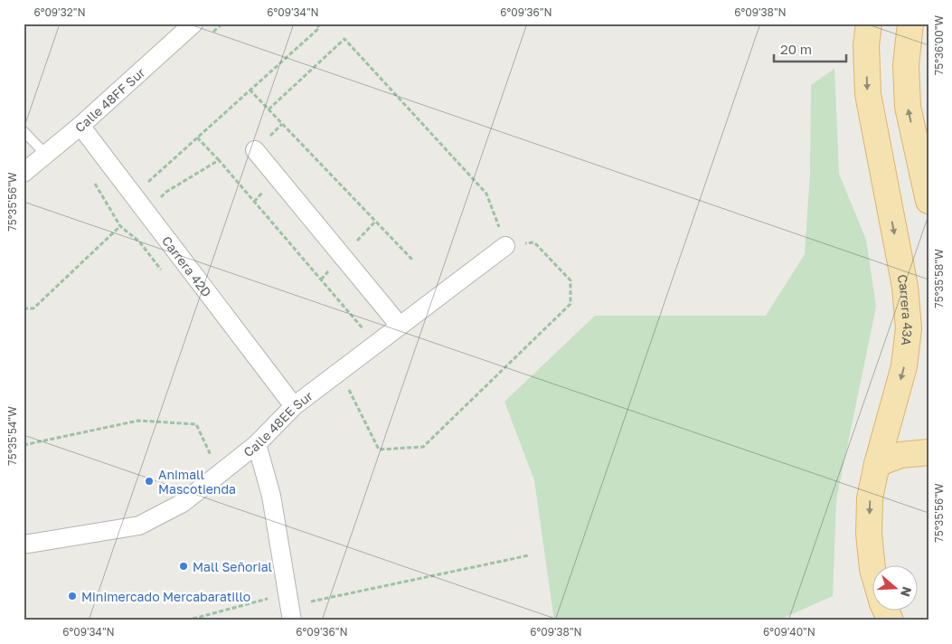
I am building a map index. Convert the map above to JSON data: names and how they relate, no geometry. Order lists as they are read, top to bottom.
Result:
{
  "streets": {
    "main road": ["Carrera 43A"],
    "street": ["Calle 48FF Sur", "Carrera 42D", "Calle 48EE Sur"]
  },
  "crossings": [
    ["Calle 48FF Sur", "Carrera 42D"],
    ["Carrera 42D", "Calle 48EE Sur"]
  ],
  "one_way": ["Carrera 43A"],
  "places": ["Animall Mascotienda", "Mall Señorial", "Minimercado Mercabaratillo"],
  "scale_bar": "20 m",
  "north": "right",
  "coordinates": [
    "6°09'32\"N",
    "6°09'34\"N",
    "6°09'36\"N",
    "6°09'38\"N",
    "75°36'00\"W",
    "75°35'56\"W",
    "75°35'58\"W",
    "75°35'54\"W",
    "6°09'40\"N"
  ]
}
